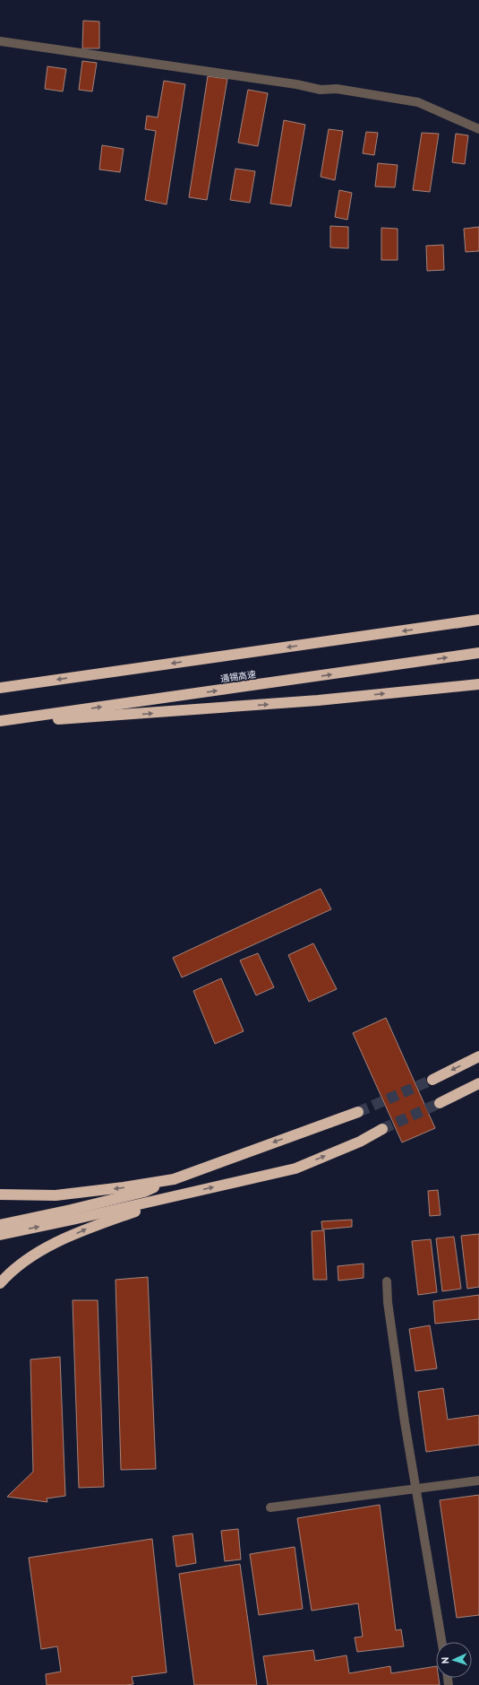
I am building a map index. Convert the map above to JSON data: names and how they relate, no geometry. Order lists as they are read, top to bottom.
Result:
{
  "streets": {
    "highway": ["通锡高速"]
  },
  "north": "left"
}
